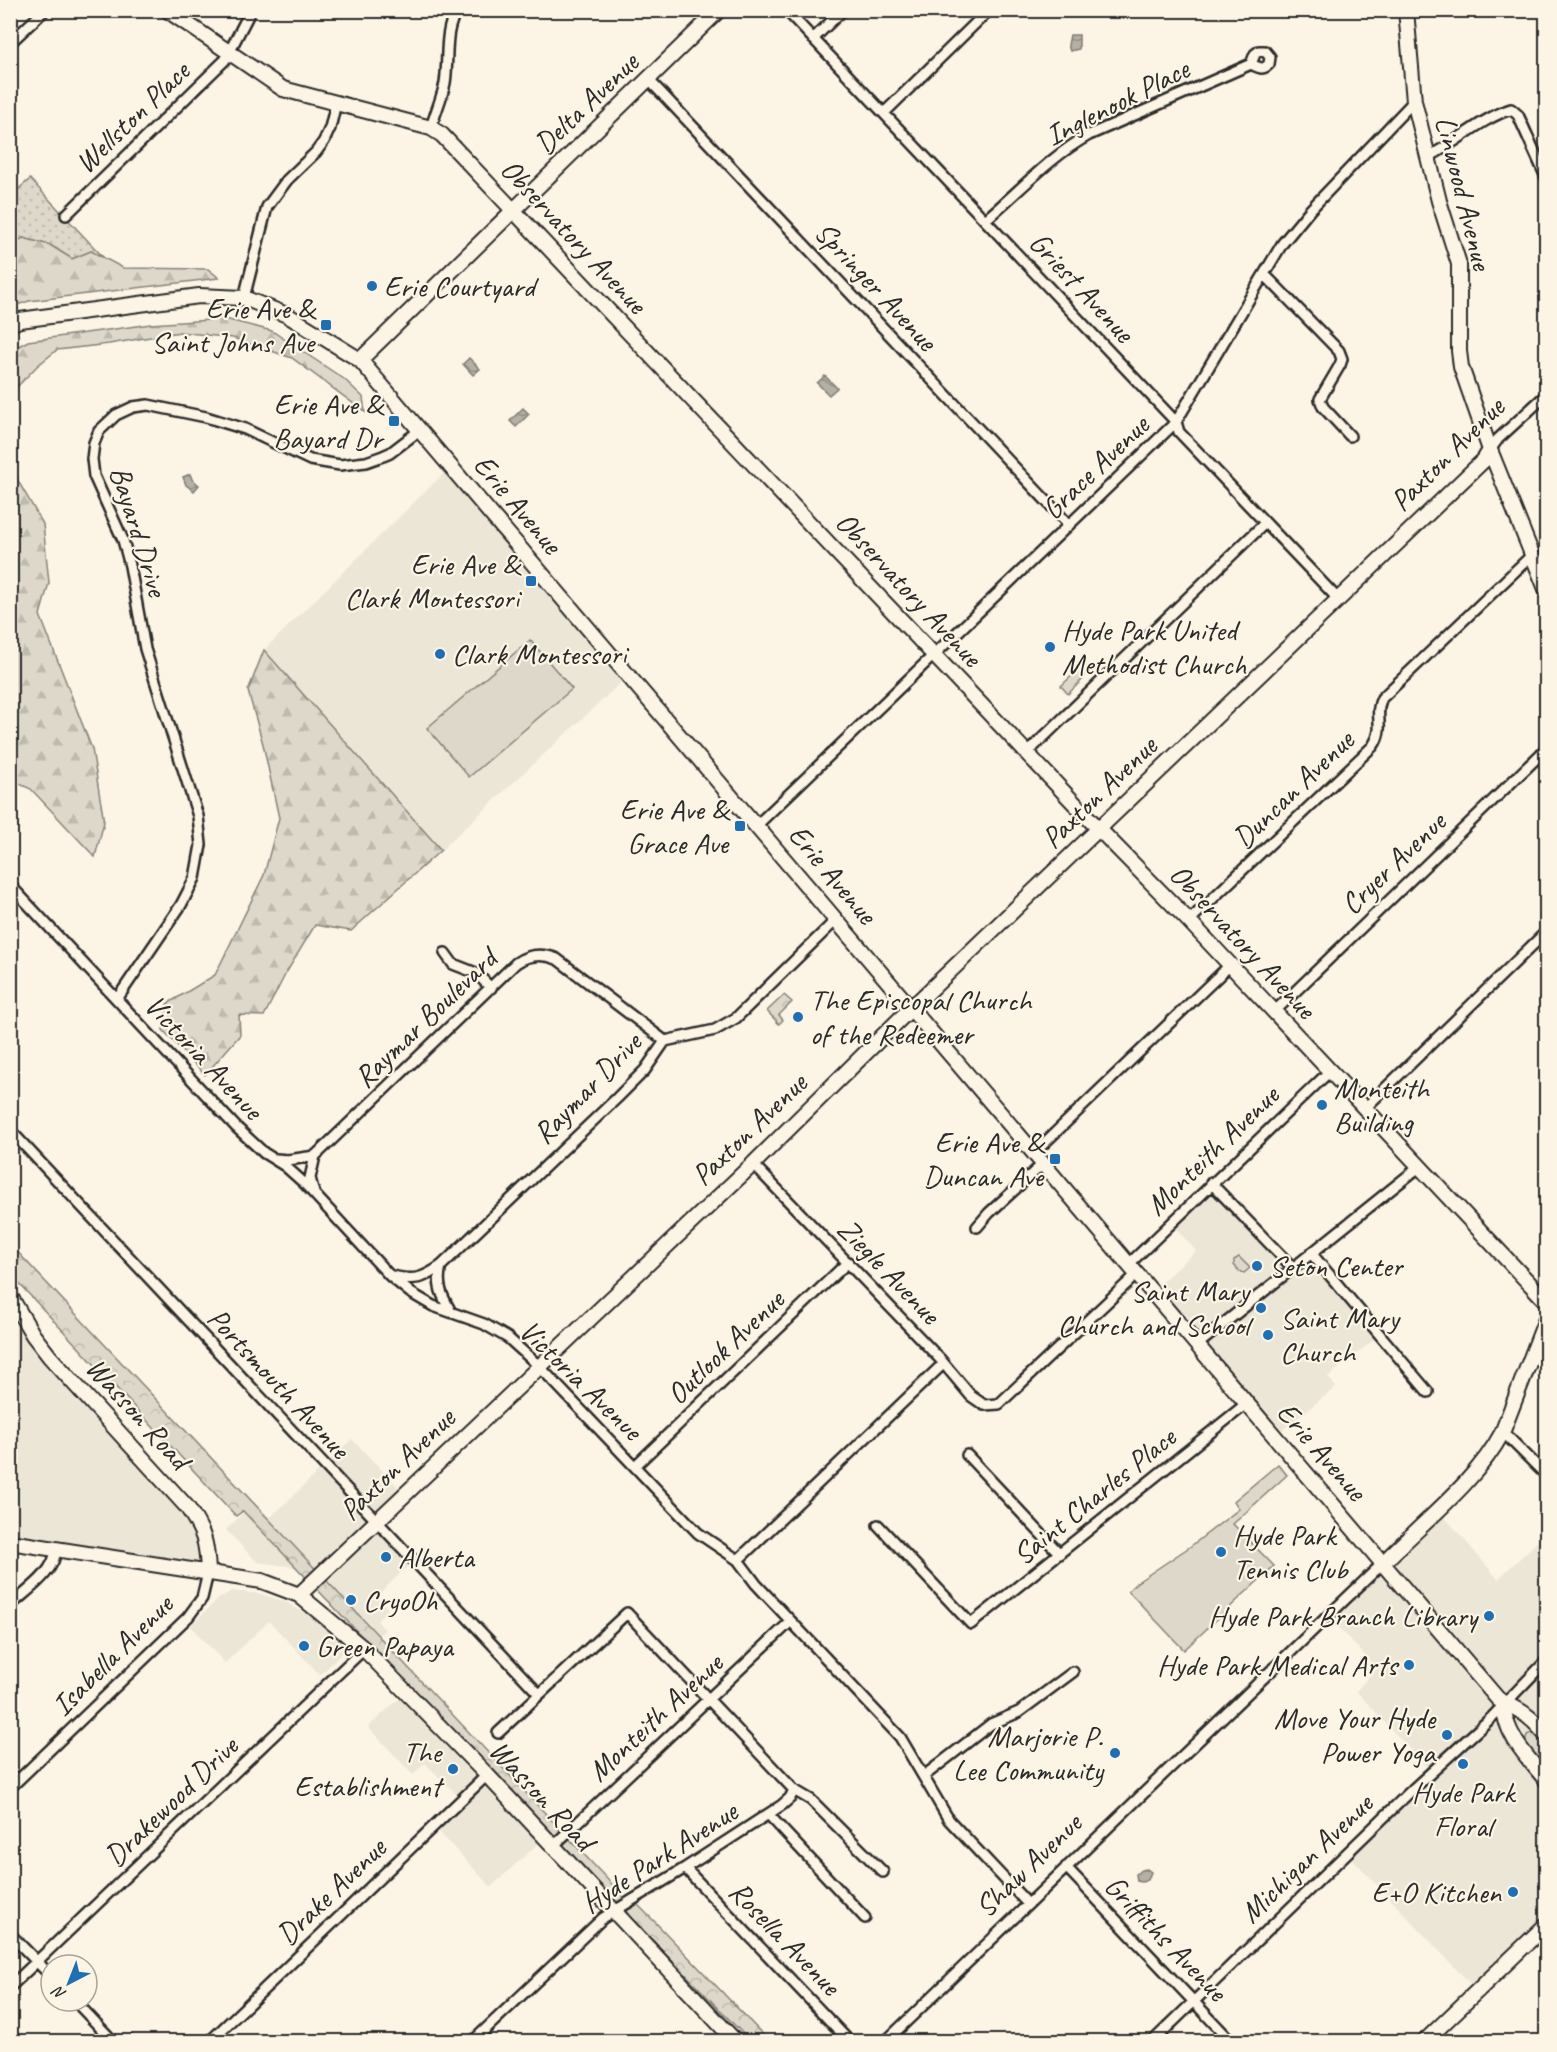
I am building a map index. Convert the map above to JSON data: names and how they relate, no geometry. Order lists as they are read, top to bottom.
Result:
{
  "streets": {
    "street": [
      "Inglenook Place",
      "Delta Avenue",
      "Wellston Place",
      "Linwood Avenue",
      "Observatory Avenue",
      "Springer Avenue",
      "Griest Avenue",
      "Paxton Avenue",
      "Grace Avenue",
      "Erie Avenue",
      "Bayard Drive",
      "Duncan Avenue",
      "Cryer Avenue",
      "Raymar Boulevard",
      "Victoria Avenue",
      "Raymar Drive",
      "Monteith Avenue",
      "Ziegle Avenue",
      "Outlook Avenue",
      "Portsmouth Avenue",
      "Wasson Road",
      "Saint Charles Place",
      "Isabella Avenue",
      "Drakewood Drive",
      "Hyde Park Avenue",
      "Michigan Avenue",
      "Shaw Avenue",
      "Drake Avenue",
      "Rosella Avenue",
      "Griffiths Avenue"
    ]
  },
  "crossings": [
    ["Inglenook Place", "Griest Avenue"],
    ["Delta Avenue", "Observatory Avenue"],
    ["Delta Avenue", "Springer Avenue"],
    ["Delta Avenue", "Erie Avenue"],
    ["Wellston Place", "Observatory Avenue"],
    ["Linwood Avenue", "Paxton Avenue"],
    ["Linwood Avenue", "Grace Avenue"],
    ["Linwood Avenue", "Duncan Avenue"],
    ["Observatory Avenue", "Paxton Avenue"],
    ["Observatory Avenue", "Grace Avenue"],
    ["Observatory Avenue", "Duncan Avenue"],
    ["Observatory Avenue", "Cryer Avenue"],
    ["Observatory Avenue", "Monteith Avenue"],
    ["Springer Avenue", "Grace Avenue"],
    ["Griest Avenue", "Paxton Avenue"],
    ["Griest Avenue", "Grace Avenue"],
    ["Paxton Avenue", "Erie Avenue"],
    ["Paxton Avenue", "Victoria Avenue"],
    ["Paxton Avenue", "Ziegle Avenue"],
    ["Paxton Avenue", "Portsmouth Avenue"],
    ["Paxton Avenue", "Wasson Road"],
    ["Grace Avenue", "Erie Avenue"],
    ["Erie Avenue", "Bayard Drive"],
    ["Erie Avenue", "Raymar Drive"],
    ["Erie Avenue", "Monteith Avenue"],
    ["Erie Avenue", "Saint Charles Place"],
    ["Erie Avenue", "Michigan Avenue"],
    ["Erie Avenue", "Shaw Avenue"],
    ["Bayard Drive", "Victoria Avenue"],
    ["Raymar Boulevard", "Raymar Drive"],
    ["Victoria Avenue", "Raymar Drive"],
    ["Victoria Avenue", "Monteith Avenue"],
    ["Victoria Avenue", "Outlook Avenue"],
    ["Victoria Avenue", "Shaw Avenue"],
    ["Monteith Avenue", "Ziegle Avenue"],
    ["Monteith Avenue", "Wasson Road"],
    ["Ziegle Avenue", "Outlook Avenue"],
    ["Wasson Road", "Isabella Avenue"],
    ["Wasson Road", "Drakewood Drive"],
    ["Wasson Road", "Hyde Park Avenue"],
    ["Wasson Road", "Drake Avenue"],
    ["Hyde Park Avenue", "Rosella Avenue"],
    ["Michigan Avenue", "Griffiths Avenue"],
    ["Shaw Avenue", "Griffiths Avenue"]
  ],
  "places": {
    "other": [
      "Erie Courtyard",
      "Hyde Park United Methodist Church",
      "Clark Montessori",
      "The Episcopal Church of the Redeemer",
      "Monteith Building",
      "Seton Center",
      "Saint Mary Church and School",
      "Saint Mary Church",
      "Hyde Park Tennis Club",
      "Alberta",
      "CryoOh",
      "Hyde Park Branch Library",
      "Green Papaya",
      "Hyde Park Medical Arts",
      "Move Your Hyde Power Yoga",
      "Marjorie P. Lee Community",
      "Hyde Park Floral",
      "The Establishment",
      "E+O Kitchen"
    ],
    "transit": [
      "Erie Ave & Saint Johns Ave",
      "Erie Ave & Bayard Dr",
      "Erie Ave & Clark Montessori",
      "Erie Ave & Grace Ave",
      "Erie Ave & Duncan Ave"
    ]
  },
  "north": "bottom left"
}
